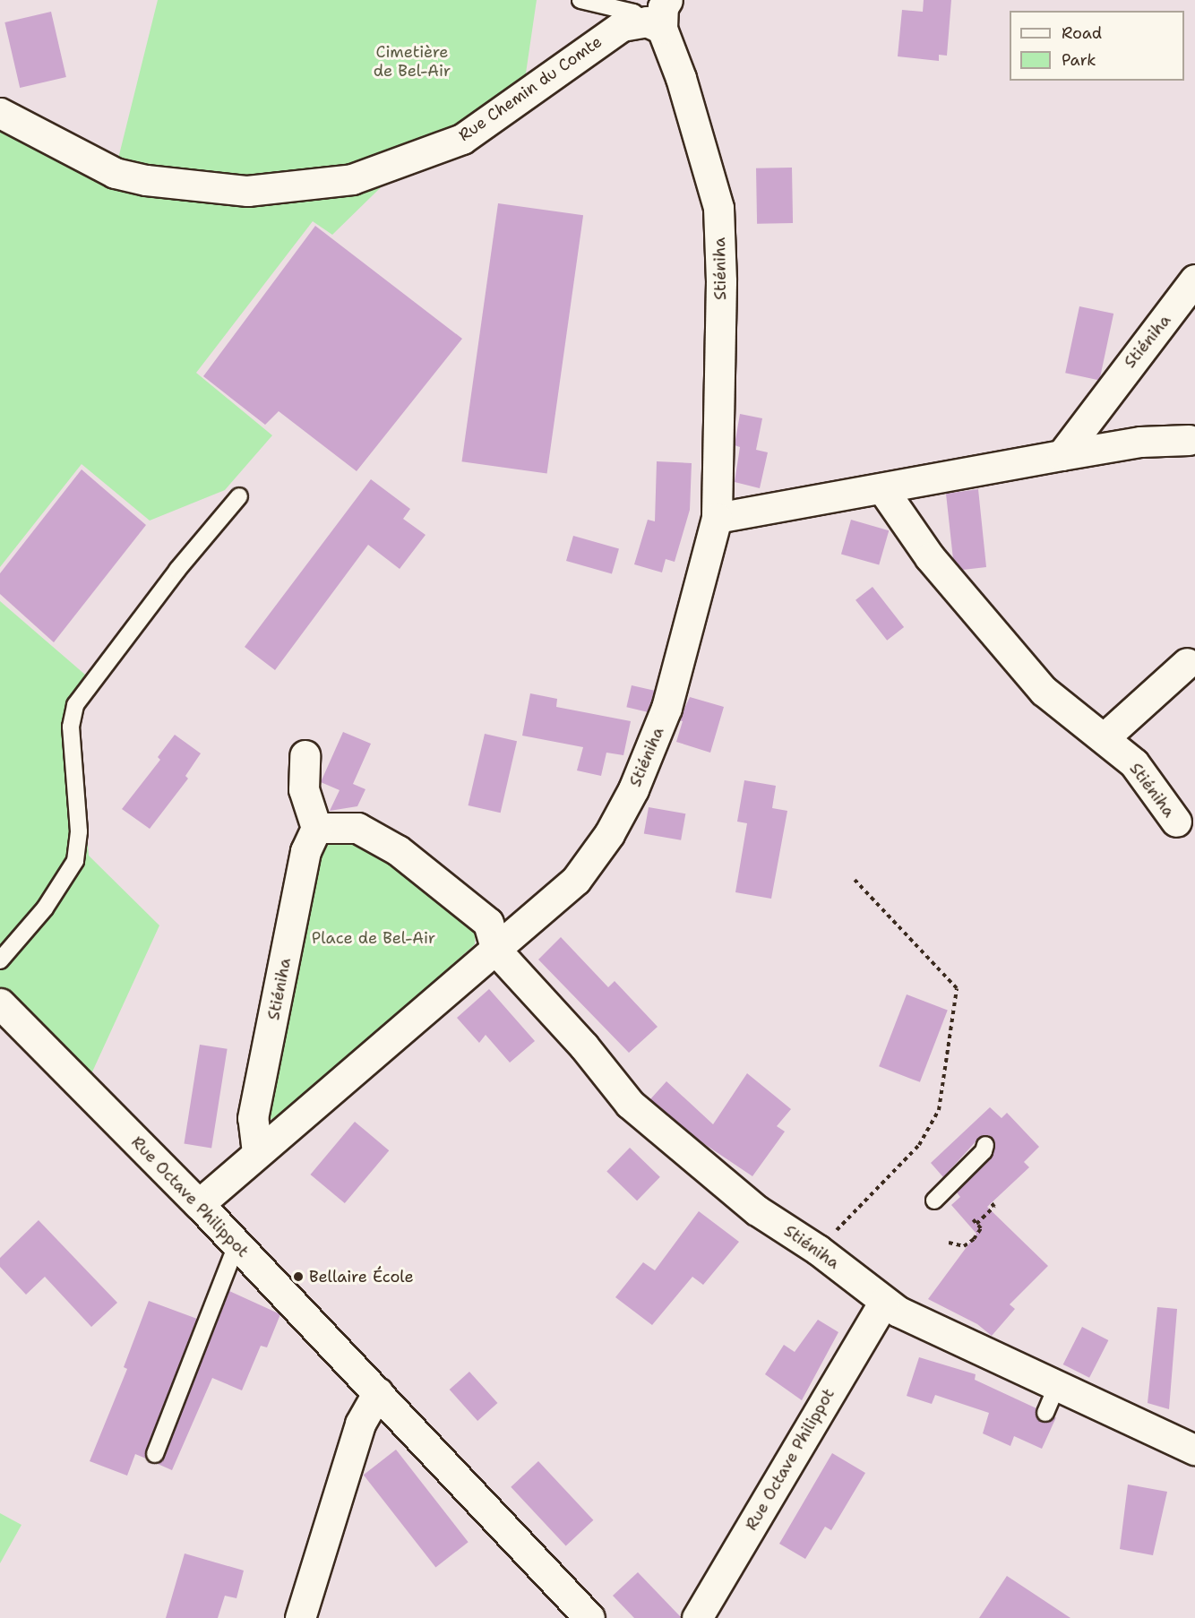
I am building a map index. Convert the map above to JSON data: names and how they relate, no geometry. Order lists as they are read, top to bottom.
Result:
{
  "streets": {
    "street": ["Rue Chemin du Comte", "Stiéniha", "Rue Octave Philippot"]
  },
  "crossings": [
    ["Rue Chemin du Comte", "Stiéniha"],
    ["Stiéniha", "Rue Octave Philippot"]
  ],
  "parks": ["Cimetière de Bel-Air", "Place de Bel-Air"],
  "places": ["Bellaire École"],
  "legend": ["Road", "Park"]
}
